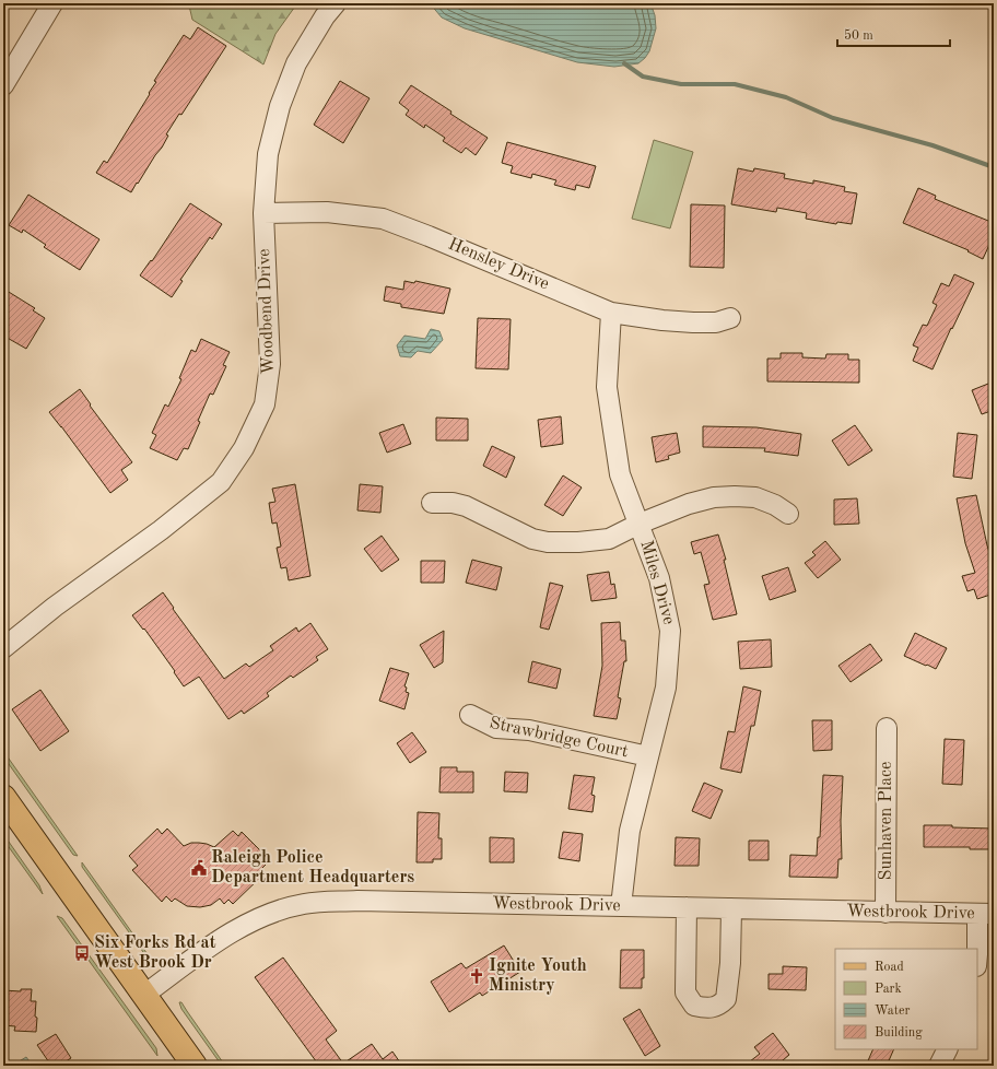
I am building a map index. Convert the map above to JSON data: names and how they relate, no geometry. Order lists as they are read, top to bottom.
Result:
{
  "streets": {
    "street": [
      "Hensley Drive",
      "Woodbend Drive",
      "Miles Drive",
      "Strawbridge Court",
      "Sunhaven Place",
      "Westbrook Drive"
    ]
  },
  "crossings": [
    ["Hensley Drive", "Woodbend Drive"],
    ["Hensley Drive", "Miles Drive"],
    ["Miles Drive", "Strawbridge Court"],
    ["Miles Drive", "Westbrook Drive"],
    ["Sunhaven Place", "Westbrook Drive"]
  ],
  "places": {
    "public building": ["Raleigh Police Department Headquarters"],
    "bus stop": ["Six Forks Rd at West Brook Dr"],
    "church": ["Ignite Youth Ministry"]
  },
  "legend": [
    "Road",
    "Park",
    "Water",
    "Building"
  ],
  "scale_bar": "50 m"
}
